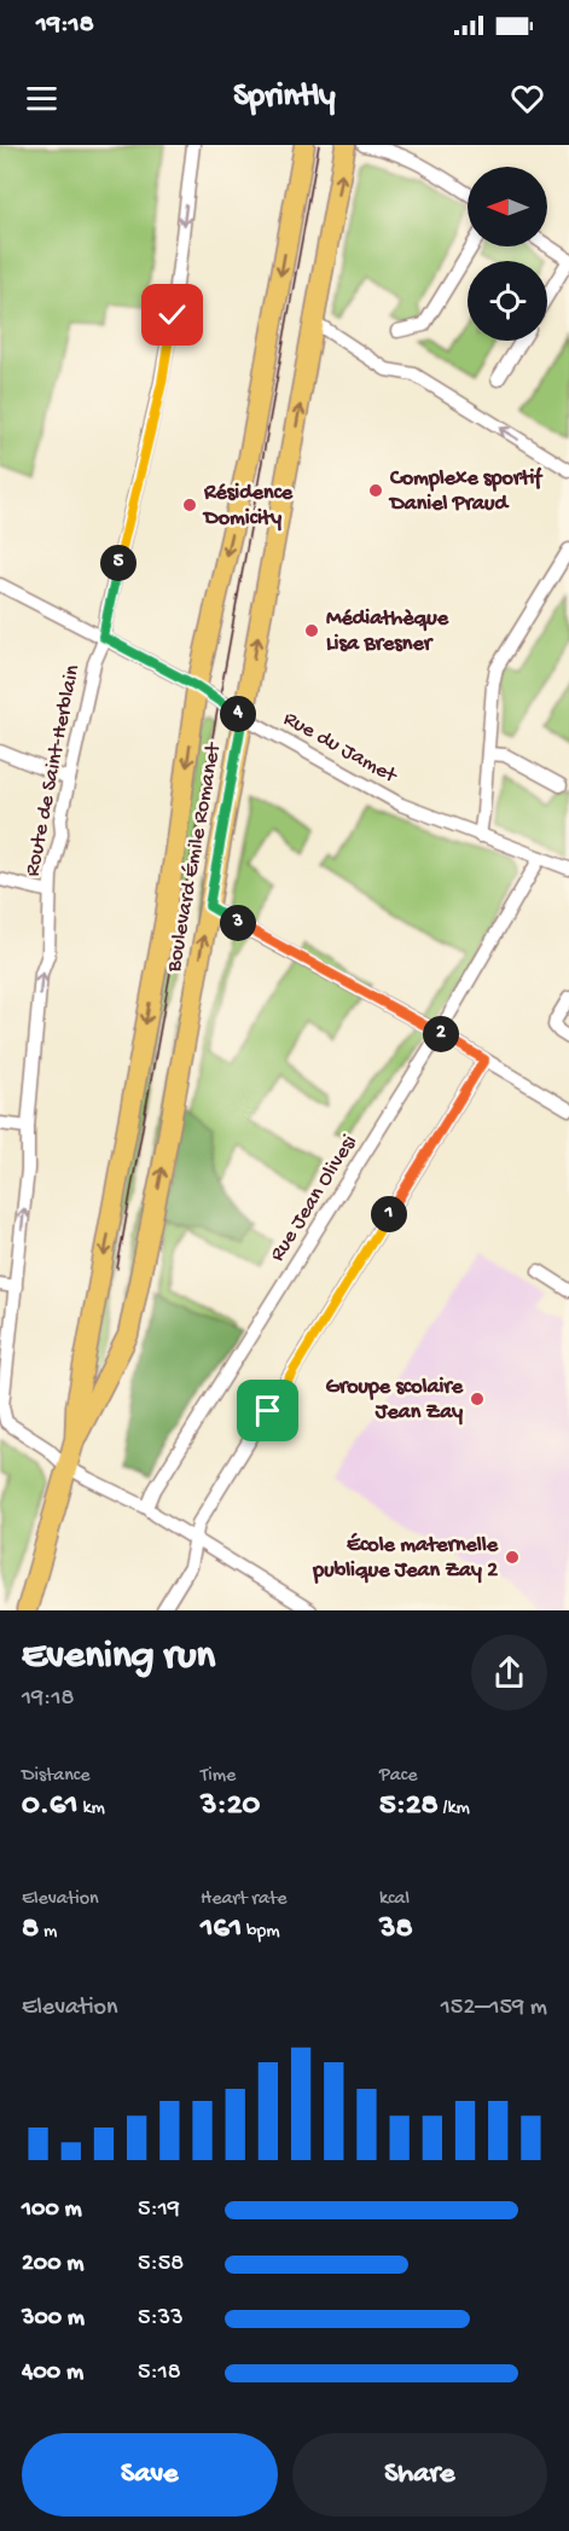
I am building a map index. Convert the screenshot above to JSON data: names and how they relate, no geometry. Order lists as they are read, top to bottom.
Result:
{
  "streets": {
    "main road": ["Boulevard Émile Romanet"],
    "street": ["Rue du Jamet", "Route de Saint-Herblain", "Rue Jean Olivesi"]
  },
  "crossings": [
    ["Rue du Jamet", "Route de Saint-Herblain"],
    ["Rue du Jamet", "Boulevard Émile Romanet"],
    ["Rue du Jamet", "Rue Jean Olivesi"],
    ["Route de Saint-Herblain", "Boulevard Émile Romanet"],
    ["Route de Saint-Herblain", "Rue Jean Olivesi"]
  ],
  "places": [
    "Complexe sportif Daniel Praud",
    "Résidence Domicity",
    "Médiathèque Lisa Bresner",
    "Groupe scolaire Jean Zay",
    "École maternelle publique Jean Zay 2"
  ],
  "north": "left",
  "page": {
    "status": "19:18",
    "header": "Sprintly",
    "pins": [
      "5",
      "4",
      "3",
      "2",
      "1"
    ],
    "heading": ["Evening run", "19:18"],
    "stats": [
      ["Distance", "0.61 km"],
      ["Time", "3:20"],
      ["Pace", "5:28 /km"],
      ["Elevation", "8 m"],
      ["Heart rate", "161 bpm"],
      ["kcal", "38"]
    ],
    "chart": ["Elevation", "152–159 m"],
    "list": [
      {
        "name": "100 m",
        "note": "5:19"
      },
      {
        "name": "200 m",
        "note": "5:58"
      },
      {
        "name": "300 m",
        "note": "5:33"
      },
      {
        "name": "400 m",
        "note": "5:18"
      }
    ],
    "buttons": ["Save", "Share"]
  }
}
